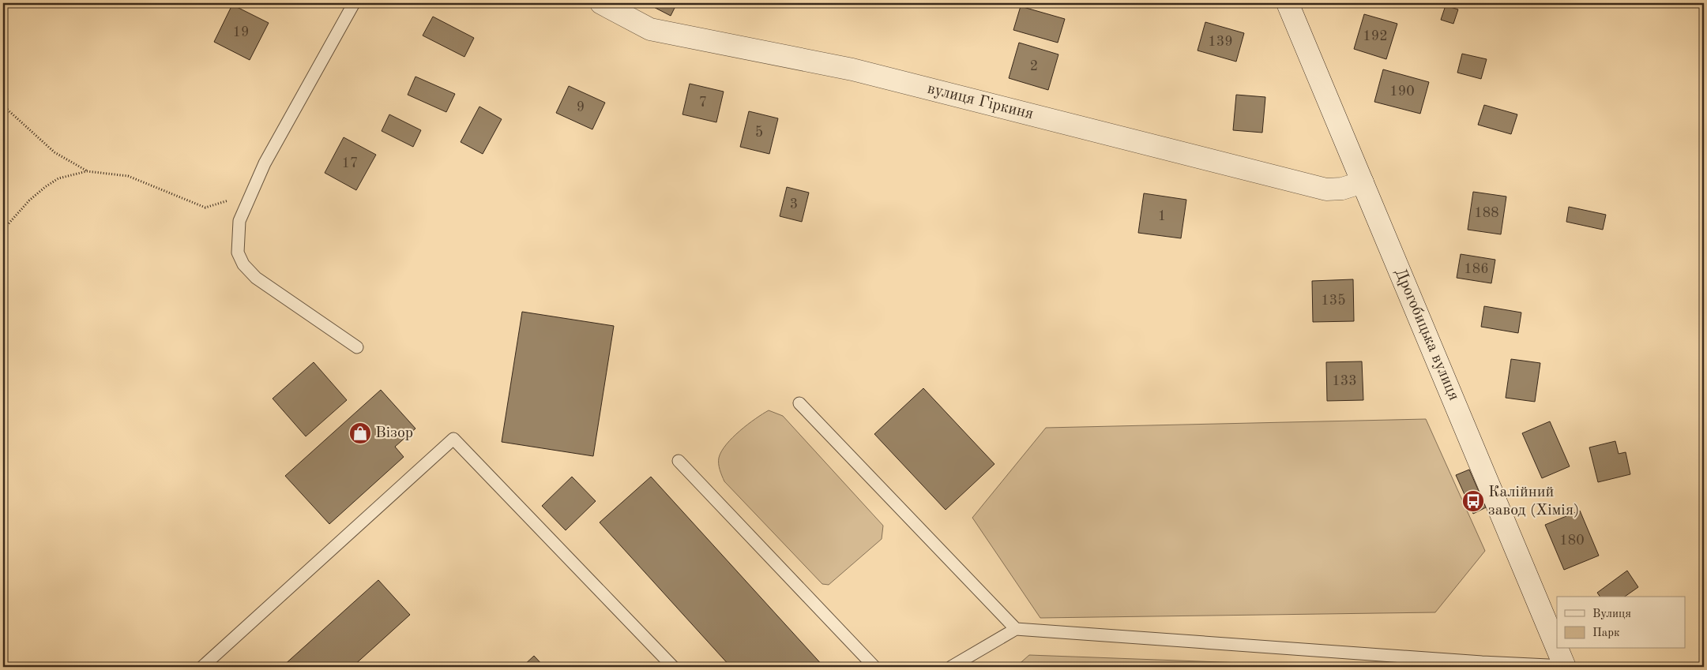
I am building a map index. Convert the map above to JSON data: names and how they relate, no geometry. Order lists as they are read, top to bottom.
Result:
{
  "streets": {
    "street": ["вулиця Гіркиня", "Дрогобицька вулиця"]
  },
  "crossings": [
    ["вулиця Гіркиня", "Дрогобицька вулиця"]
  ],
  "places": {
    "shop": ["Візор"],
    "bus stop": ["Калійний завод (Хімія)"]
  },
  "house_numbers": [
    "19",
    "192",
    "139",
    "2",
    "190",
    "7",
    "9",
    "5",
    "17",
    "3",
    "188",
    "1",
    "186",
    "135",
    "133",
    "180"
  ],
  "legend": ["Вулиця", "Парк"]
}
